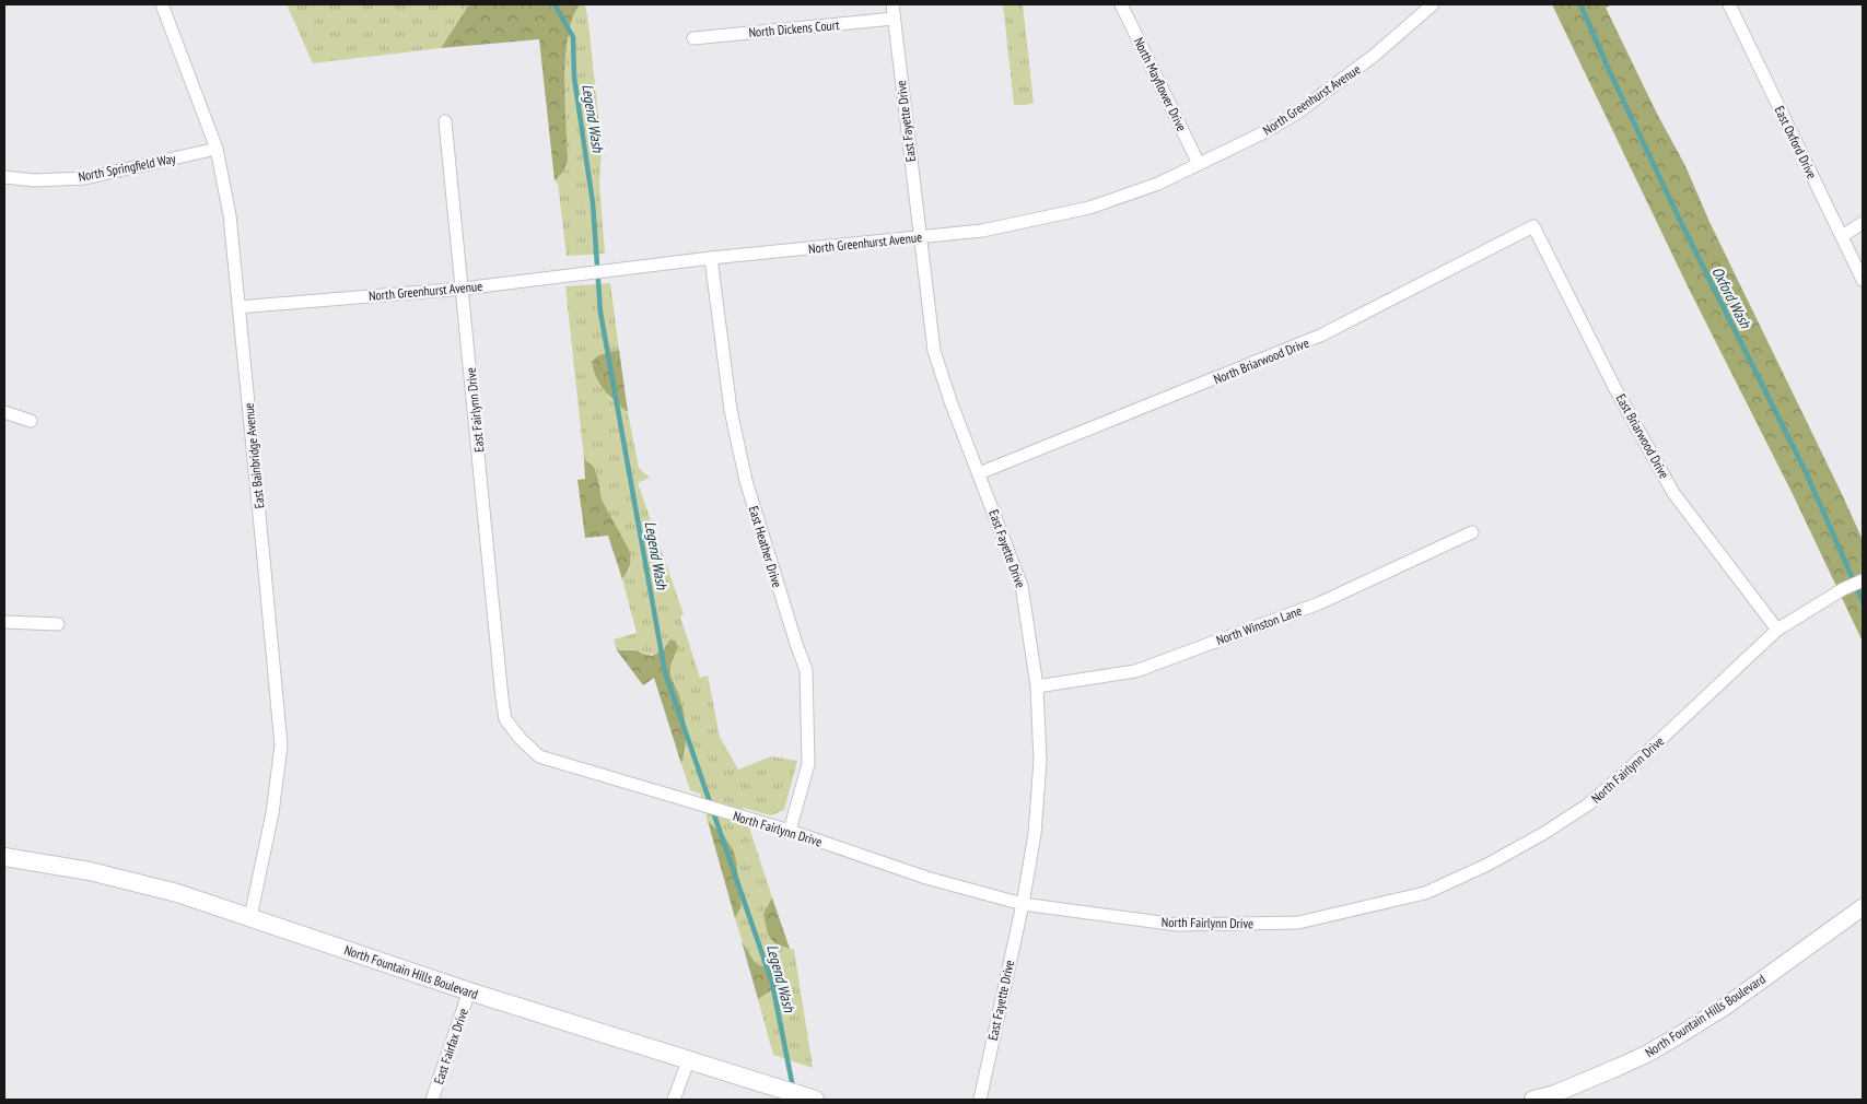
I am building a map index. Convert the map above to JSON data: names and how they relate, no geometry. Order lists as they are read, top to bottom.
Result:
{
  "streets": {
    "main road": ["North Fountain Hills Boulevard"],
    "street": [
      "North Dickens Court",
      "North Mayflower Drive",
      "North Greenhurst Avenue",
      "East Fayette Drive",
      "East Oxford Drive",
      "North Springfield Way",
      "North Briarwood Drive",
      "East Fairlynn Drive",
      "East Briarwood Drive",
      "East Bainbridge Avenue",
      "East Heather Drive",
      "North Winston Lane",
      "North Fairlynn Drive",
      "East Fairfax Drive"
    ]
  },
  "crossings": [
    ["North Dickens Court", "East Fayette Drive"],
    ["North Mayflower Drive", "North Greenhurst Avenue"],
    ["North Greenhurst Avenue", "East Fayette Drive"],
    ["North Greenhurst Avenue", "East Fairlynn Drive"],
    ["North Greenhurst Avenue", "East Bainbridge Avenue"],
    ["North Greenhurst Avenue", "East Heather Drive"],
    ["East Fayette Drive", "North Briarwood Drive"],
    ["East Fayette Drive", "North Winston Lane"],
    ["East Fayette Drive", "North Fairlynn Drive"],
    ["North Springfield Way", "East Bainbridge Avenue"],
    ["North Briarwood Drive", "East Briarwood Drive"],
    ["East Fairlynn Drive", "North Fairlynn Drive"],
    ["East Briarwood Drive", "North Fairlynn Drive"],
    ["East Bainbridge Avenue", "North Fountain Hills Boulevard"],
    ["East Heather Drive", "North Fairlynn Drive"],
    ["North Fountain Hills Boulevard", "East Fairfax Drive"]
  ],
  "water": ["Legend Wash", "Oxford Wash"]
}
